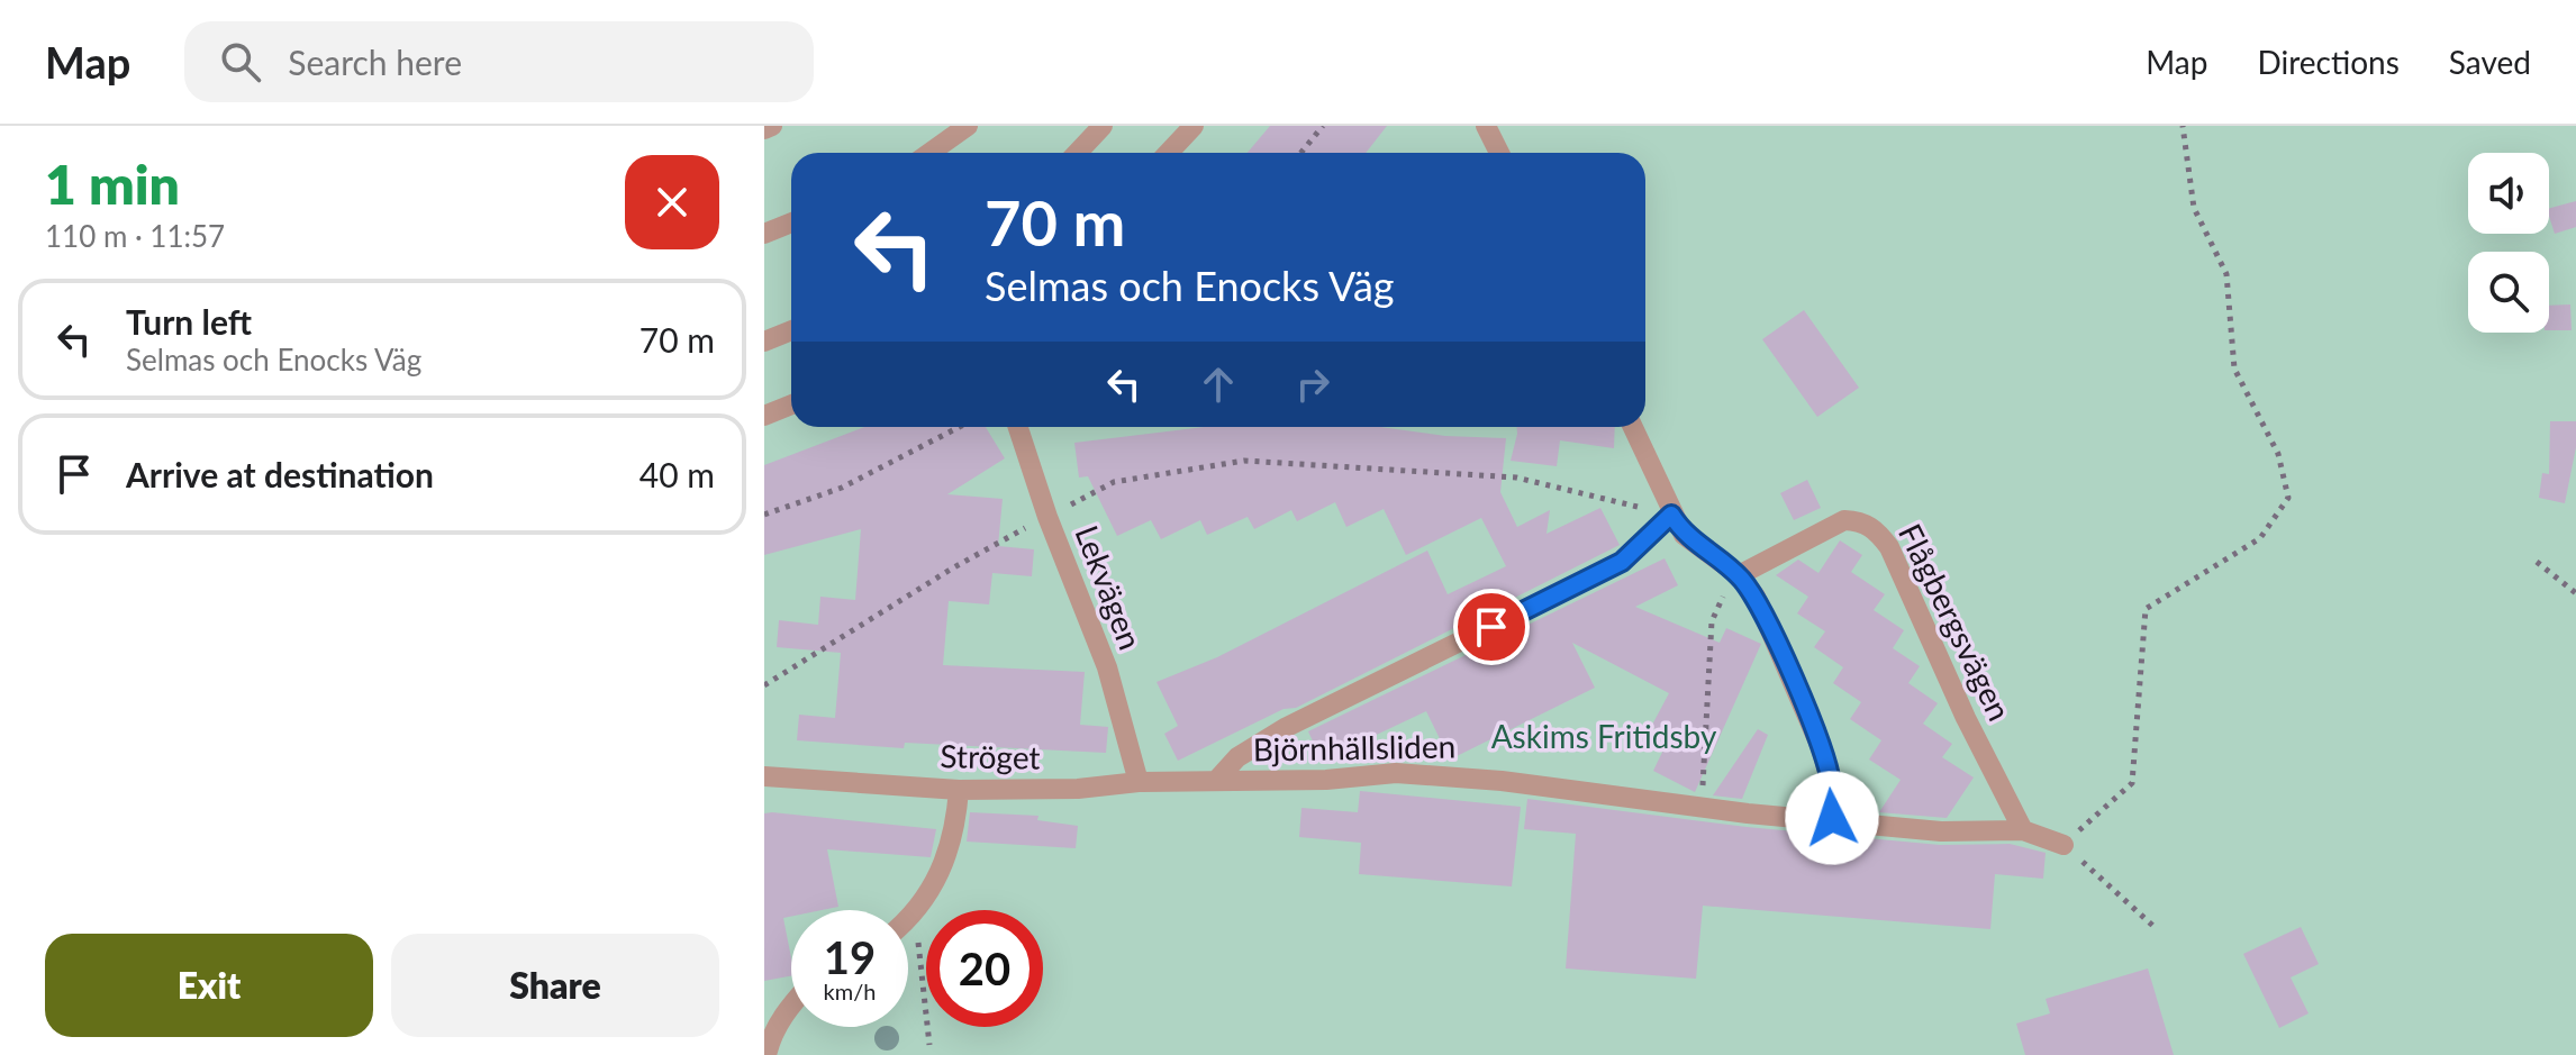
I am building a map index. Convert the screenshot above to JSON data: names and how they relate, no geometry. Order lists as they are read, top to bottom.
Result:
{
  "streets": {
    "lane": [
      "Lekvägen",
      "Flågbergsvägen",
      "Björnhällsliden",
      "Ströget"
    ]
  },
  "crossings": [
    ["Lekvägen", "Ströget"],
    ["Flågbergsvägen", "Björnhällsliden"],
    ["Björnhällsliden", "Ströget"]
  ],
  "parks": ["Askims Fritidsby"],
  "page": {
    "header": "Map",
    "search": "Search here",
    "nav": ["Map", "Directions", "Saved"],
    "heading": ["1 min", "110 m · 11:57"],
    "turn": ["70 m", "Selmas och Enocks Väg"],
    "list": [
      {
        "name": "Turn left",
        "note": "Selmas och Enocks Väg",
        "value": "70 m"
      },
      {
        "name": "Arrive at destination",
        "value": "40 m"
      }
    ],
    "speed": "19 km/h",
    "limit": "20",
    "buttons": ["Exit", "Share"]
  }
}
